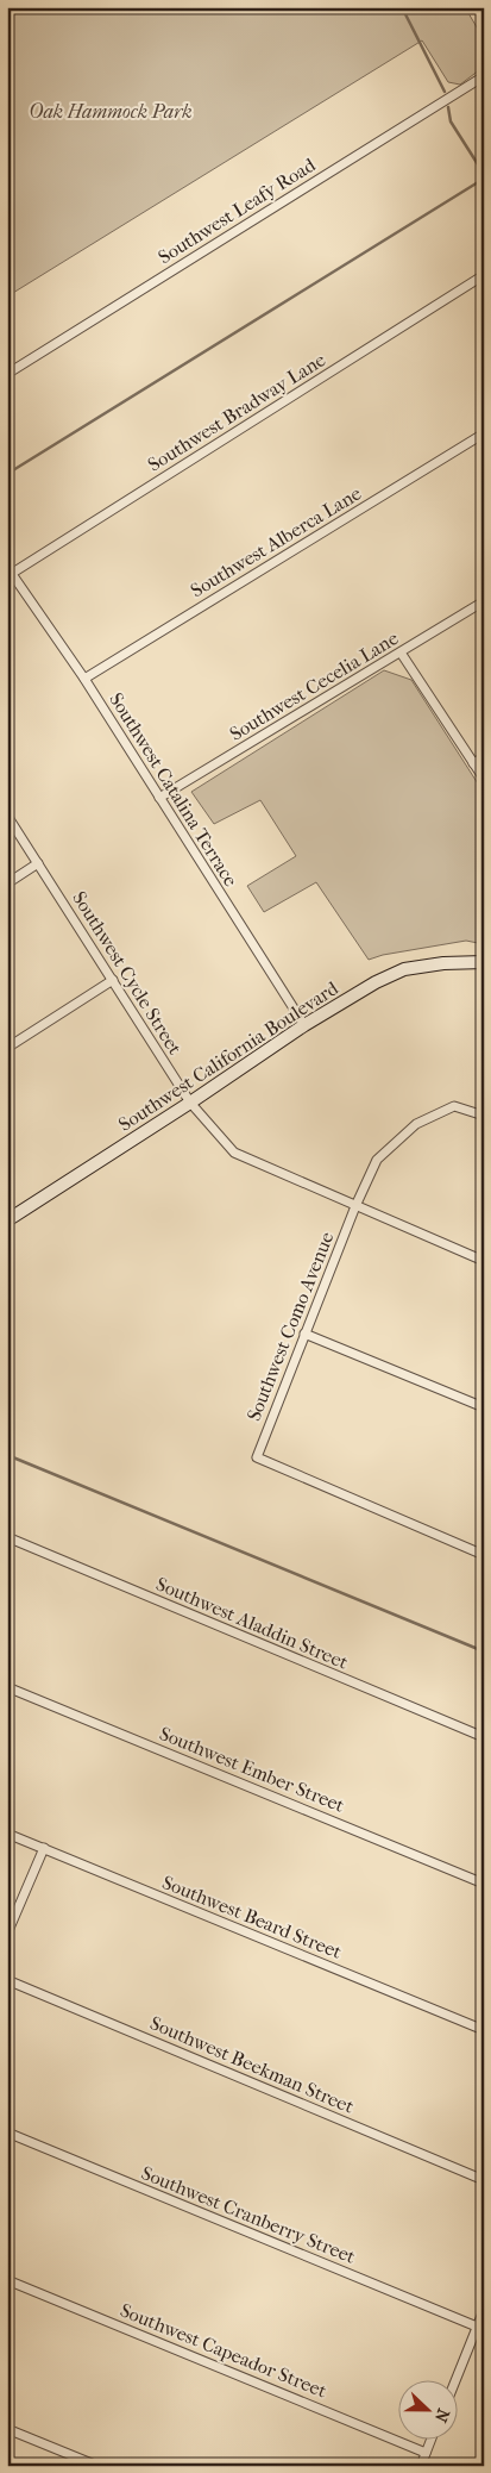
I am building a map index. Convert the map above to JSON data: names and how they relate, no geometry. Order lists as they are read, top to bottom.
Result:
{
  "streets": {
    "street": [
      "Southwest Leafy Road",
      "Southwest Bradway Lane",
      "Southwest Alberca Lane",
      "Southwest Cecelia Lane",
      "Southwest Catalina Terrace",
      "Southwest Cycle Street",
      "Southwest California Boulevard",
      "Southwest Como Avenue",
      "Southwest Aladdin Street",
      "Southwest Ember Street",
      "Southwest Beard Street",
      "Southwest Beekman Street",
      "Southwest Cranberry Street",
      "Southwest Capeador Street"
    ]
  },
  "crossings": [
    ["Southwest Bradway Lane", "Southwest Catalina Terrace"],
    ["Southwest Alberca Lane", "Southwest Catalina Terrace"],
    ["Southwest Cecelia Lane", "Southwest Catalina Terrace"],
    ["Southwest Catalina Terrace", "Southwest California Boulevard"],
    ["Southwest Cycle Street", "Southwest California Boulevard"],
    ["Southwest Cycle Street", "Southwest Como Avenue"]
  ],
  "parks": ["Oak Hammock Park"],
  "north": "right"
}
